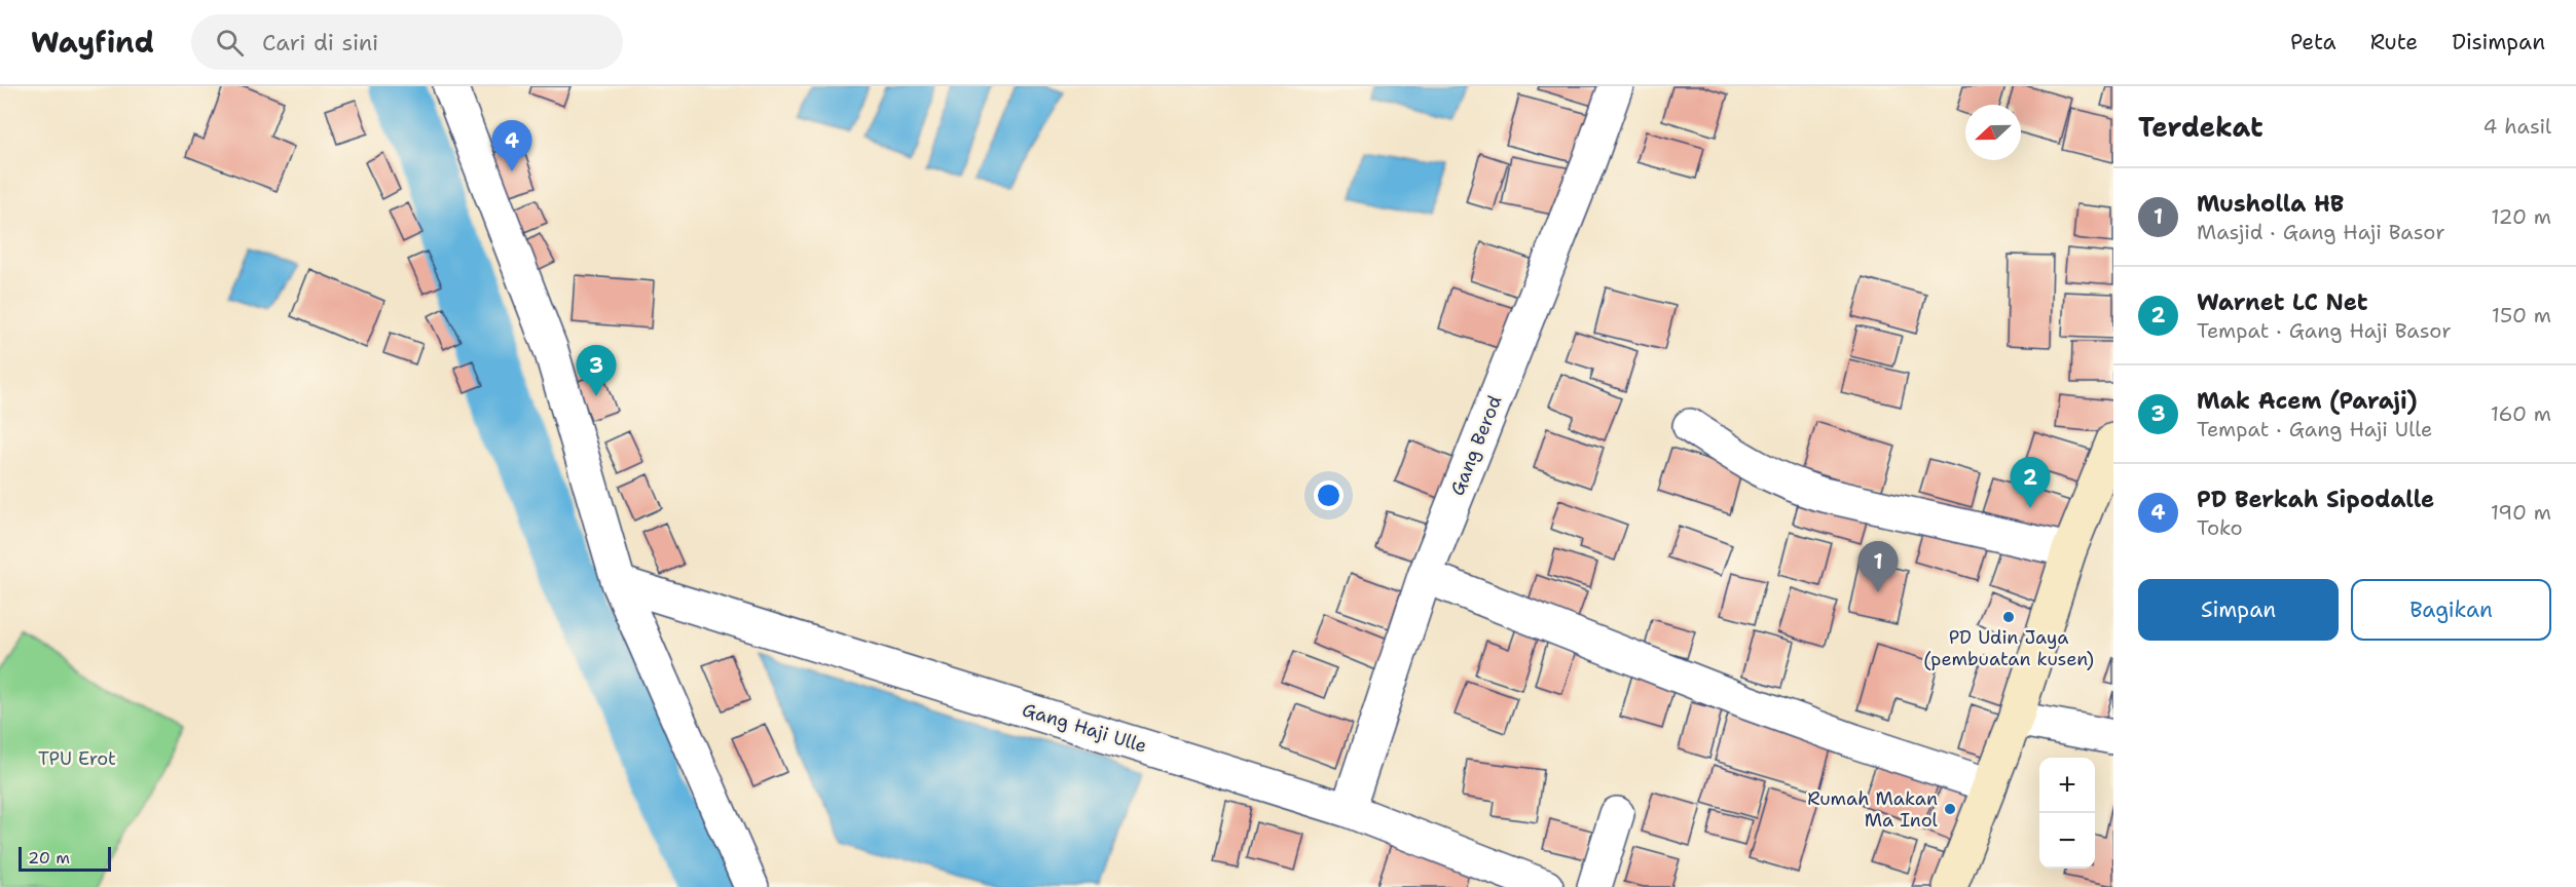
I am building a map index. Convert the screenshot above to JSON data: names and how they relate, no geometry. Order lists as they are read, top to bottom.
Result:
{
  "streets": {
    "street": ["Gang Berod", "Gang Haji Ulle"]
  },
  "crossings": [
    ["Gang Berod", "Gang Haji Ulle"]
  ],
  "parks": ["TPU Erot"],
  "places": ["PD Udin Jaya (pembuatan kusen)", "Rumah Makan Ma Inol"],
  "scale_bar": "20 m",
  "north": "left",
  "page": {
    "header": "Wayfind",
    "search": "Cari di sini",
    "nav": ["Peta", "Rute", "Disimpan"],
    "heading": ["Terdekat", "4 hasil"],
    "pins": [
      "4",
      "3",
      "2",
      "1"
    ],
    "list": [
      {
        "mark": "1",
        "name": "Musholla HB",
        "note": "Masjid · Gang Haji Basor",
        "value": "120 m"
      },
      {
        "mark": "2",
        "name": "Warnet LC Net",
        "note": "Tempat · Gang Haji Basor",
        "value": "150 m"
      },
      {
        "mark": "3",
        "name": "Mak Acem (Paraji)",
        "note": "Tempat · Gang Haji Ulle",
        "value": "160 m"
      },
      {
        "mark": "4",
        "name": "PD Berkah Sipodalle",
        "note": "Toko",
        "value": "190 m"
      }
    ],
    "buttons": ["Simpan", "Bagikan"],
    "map_buttons": ["+", "−"],
    "scale": "20 m"
  }
}
